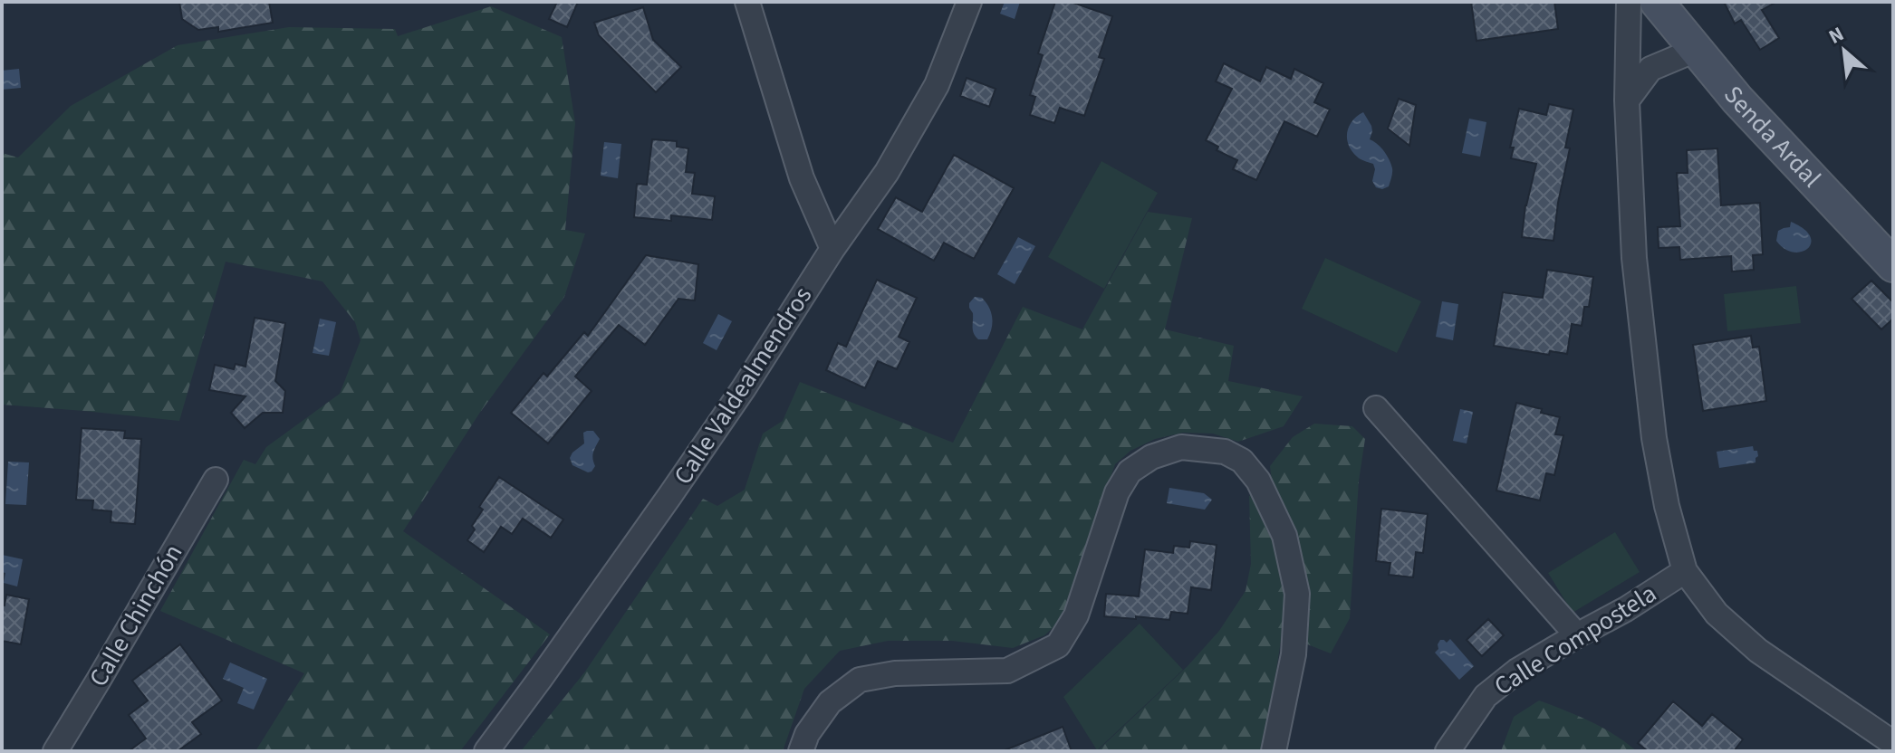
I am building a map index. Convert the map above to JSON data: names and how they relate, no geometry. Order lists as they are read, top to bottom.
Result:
{
  "streets": {
    "main road": ["Senda Ardal"],
    "street": ["Calle Valdealmendros", "Calle Chinchón", "Calle Compostela"]
  },
  "north": "top left"
}
